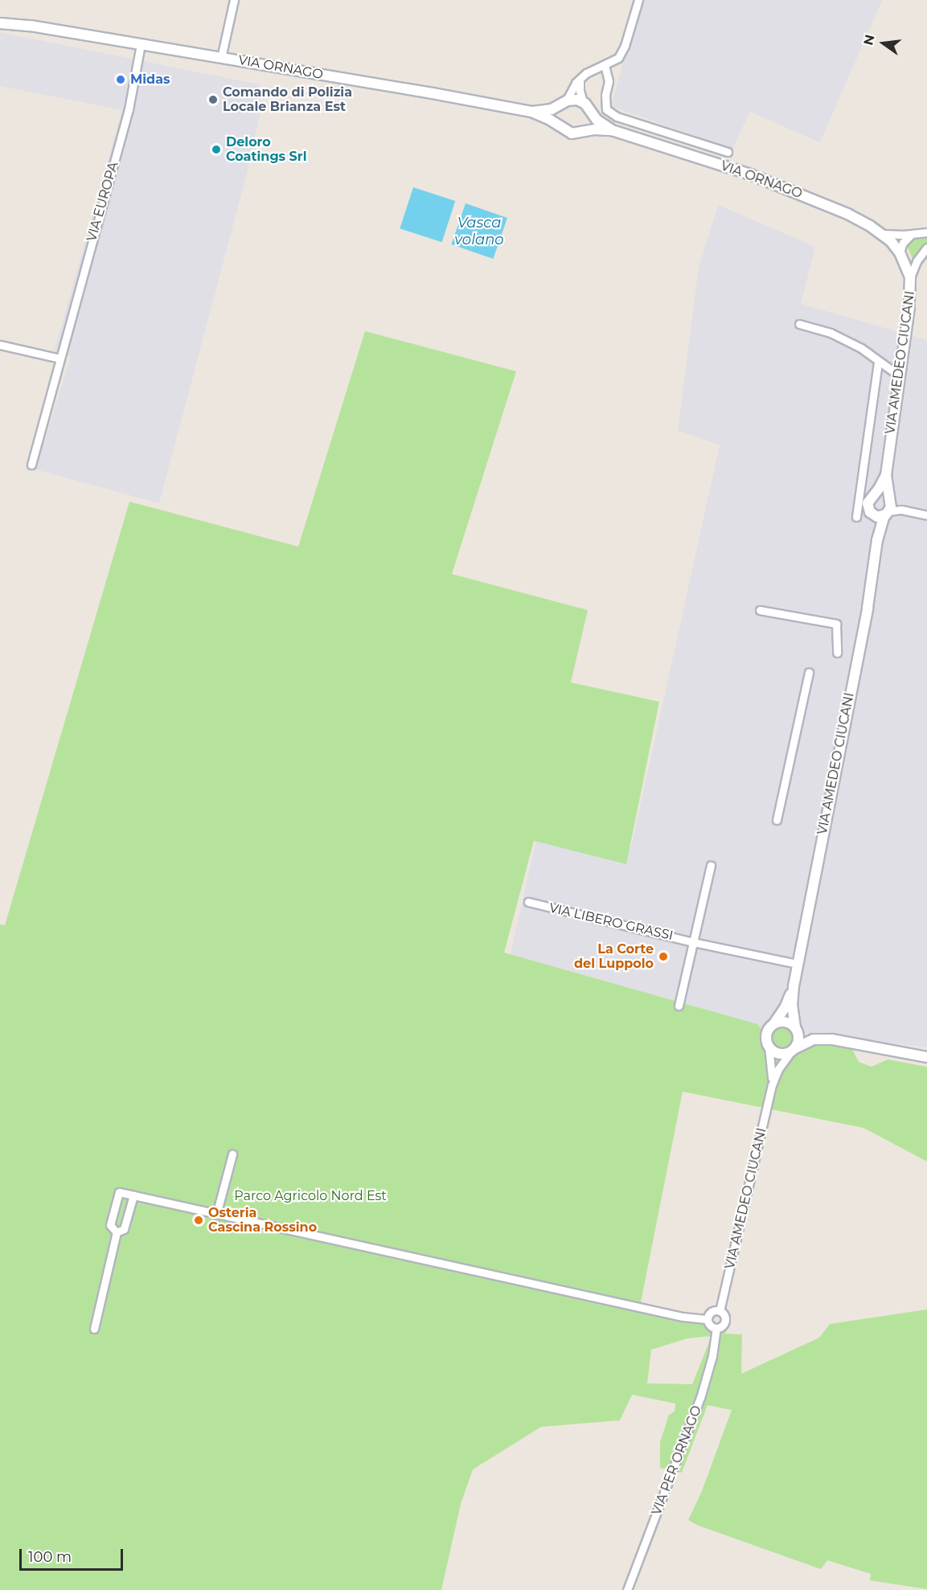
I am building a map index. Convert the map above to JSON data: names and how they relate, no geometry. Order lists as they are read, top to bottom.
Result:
{
  "streets": {
    "main road": ["VIA ORNAGO", "VIA AMEDEO CIUCANI"],
    "street": ["VIA EUROPA", "VIA LIBERO GRASSI", "VIA PER ORNAGO"]
  },
  "crossings": [
    ["VIA ORNAGO", "VIA EUROPA"],
    ["VIA ORNAGO", "VIA AMEDEO CIUCANI"],
    ["VIA AMEDEO CIUCANI", "VIA LIBERO GRASSI"],
    ["VIA AMEDEO CIUCANI", "VIA PER ORNAGO"]
  ],
  "water": ["Vasca volano"],
  "parks": ["Parco Agricolo Nord Est"],
  "places": [
    "Midas",
    "Comando di Polizia Locale Brianza Est",
    "Deloro Coatings Srl",
    "La Corte del Luppolo",
    "Osteria Cascina Rossino"
  ],
  "scale_bar": "100 m",
  "north": "left"
}
